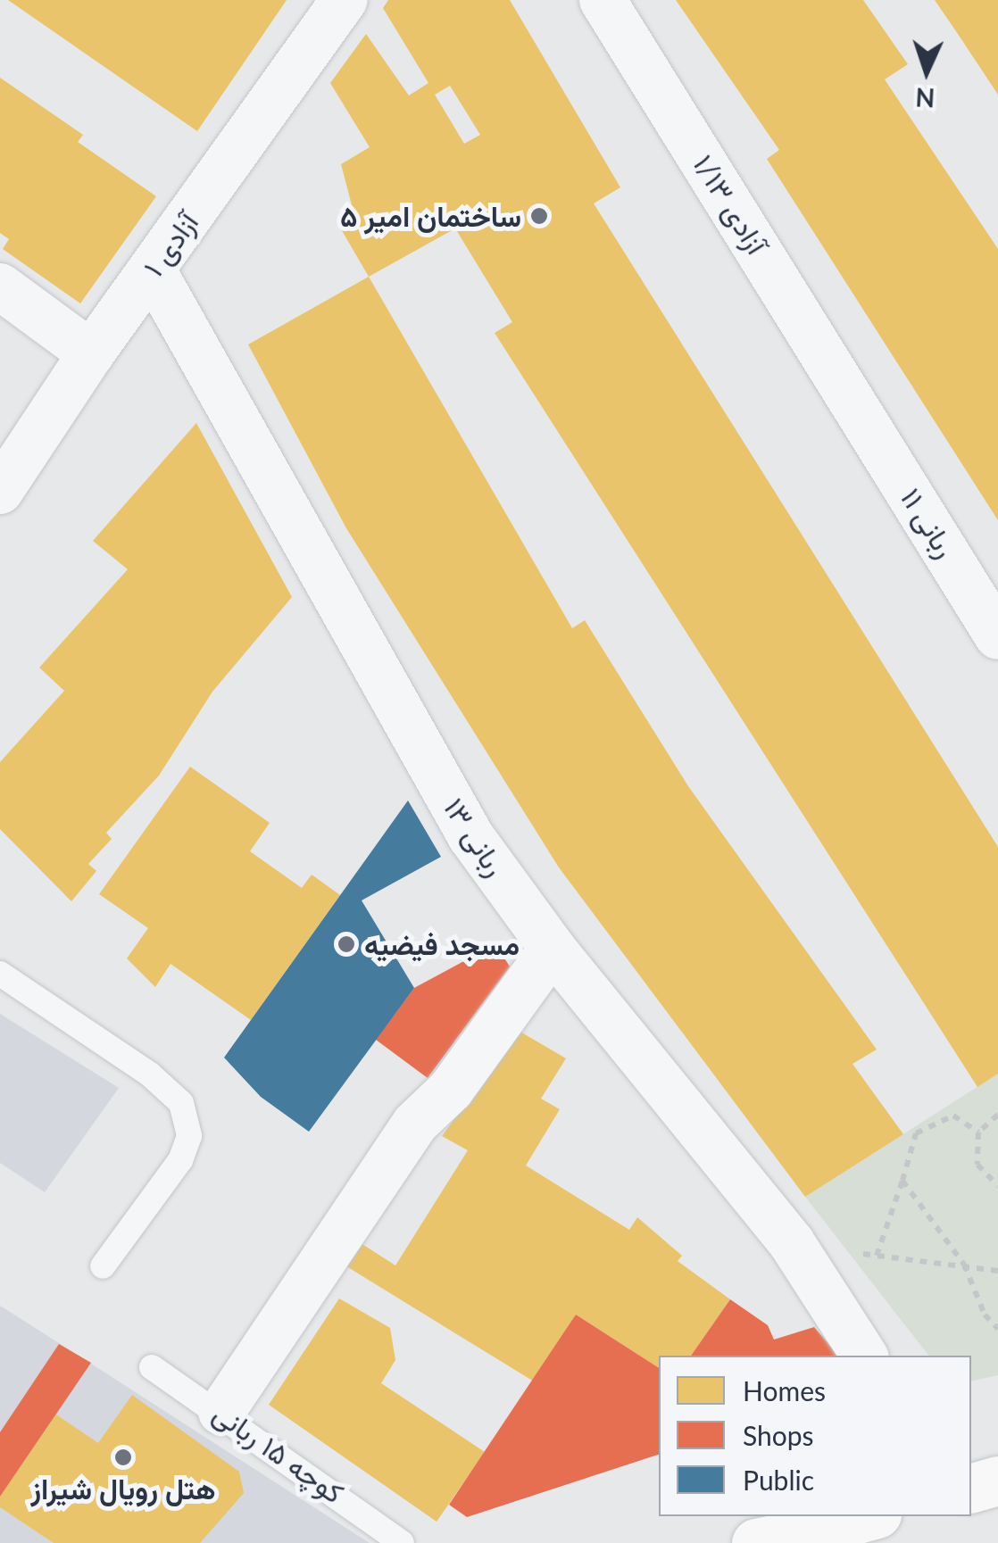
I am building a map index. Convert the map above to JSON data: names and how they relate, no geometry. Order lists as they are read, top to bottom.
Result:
{
  "streets": {
    "street": [
      "آزادی ۱/۱۳",
      "آزادی ۱",
      "ربانی ۱۱",
      "ربانی ۱۳"
    ],
    "lane": ["کوچه ۱۵ ربانی"]
  },
  "crossings": [
    ["آزادی ۱/۱۳", "ربانی ۱۱"],
    ["آزادی ۱", "ربانی ۱۳"]
  ],
  "places": ["ساختمان امیر ۵", "مسجد فیضیه", "هتل رویال شیراز"],
  "legend": ["Homes", "Shops", "Public"],
  "north": "bottom"
}
